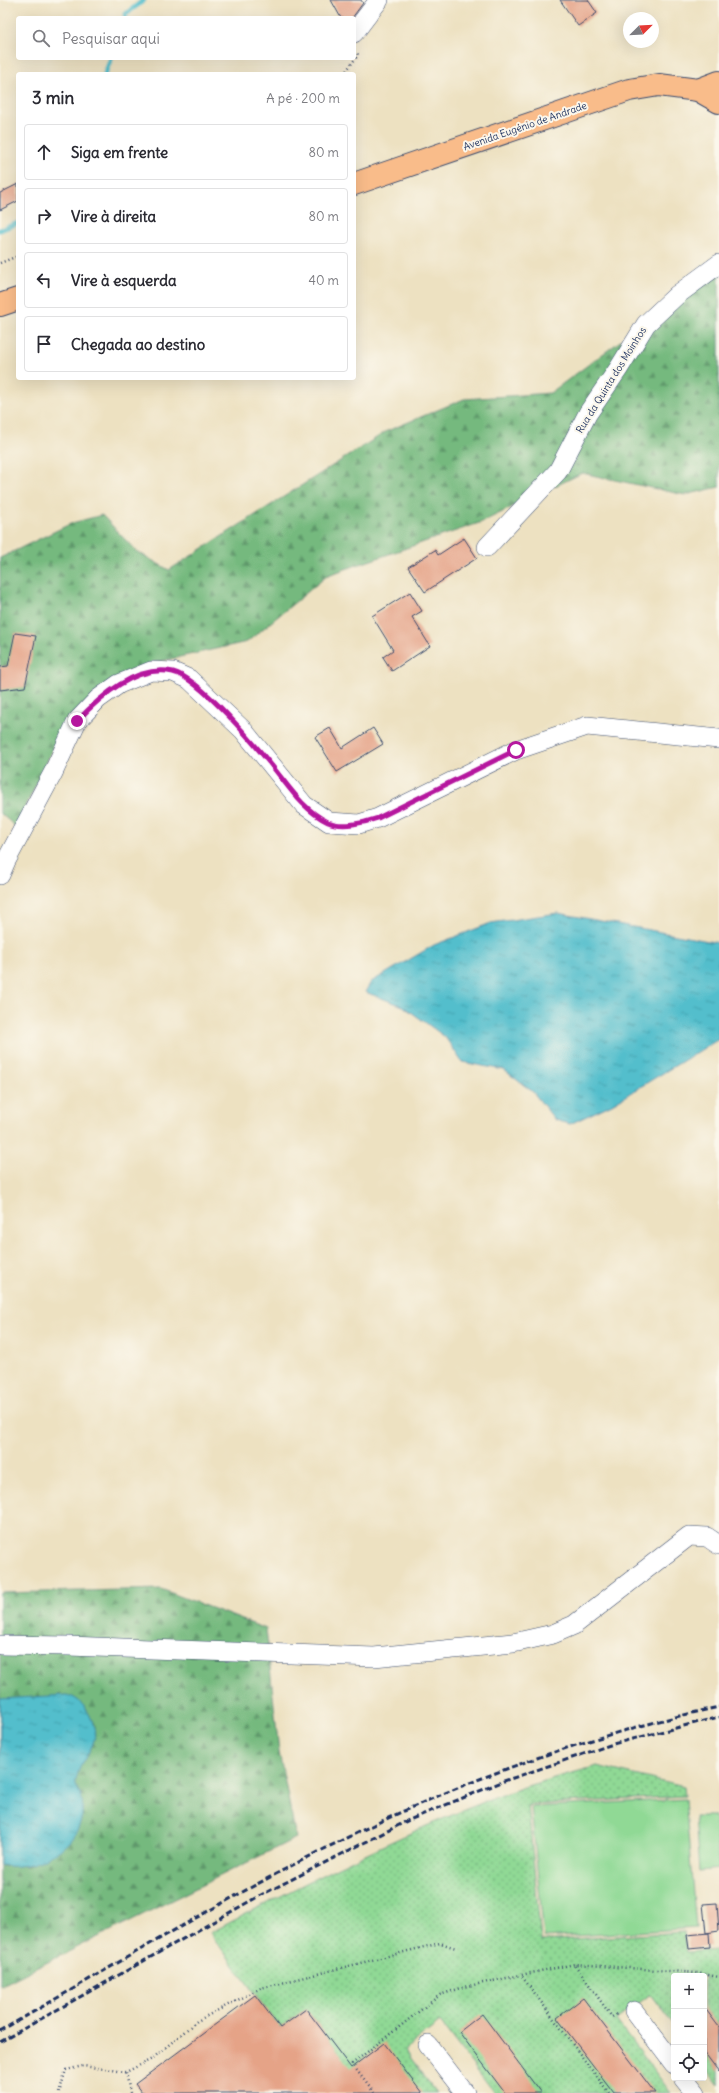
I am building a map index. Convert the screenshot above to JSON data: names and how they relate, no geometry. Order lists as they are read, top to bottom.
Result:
{
  "streets": {
    "main road": ["Avenida Eugénio de Andrade"],
    "street": ["Rua da Quinta dos Moinhos"]
  },
  "north": "top right",
  "page": {
    "search": "Pesquisar aqui",
    "heading": ["3 min", "A pé · 200 m"],
    "list": [
      ["Siga em frente", "80 m"],
      ["Vire à direita", "80 m"],
      ["Vire à esquerda", "40 m"],
      "Chegada ao destino"
    ],
    "map_buttons": ["+", "−"]
  }
}
